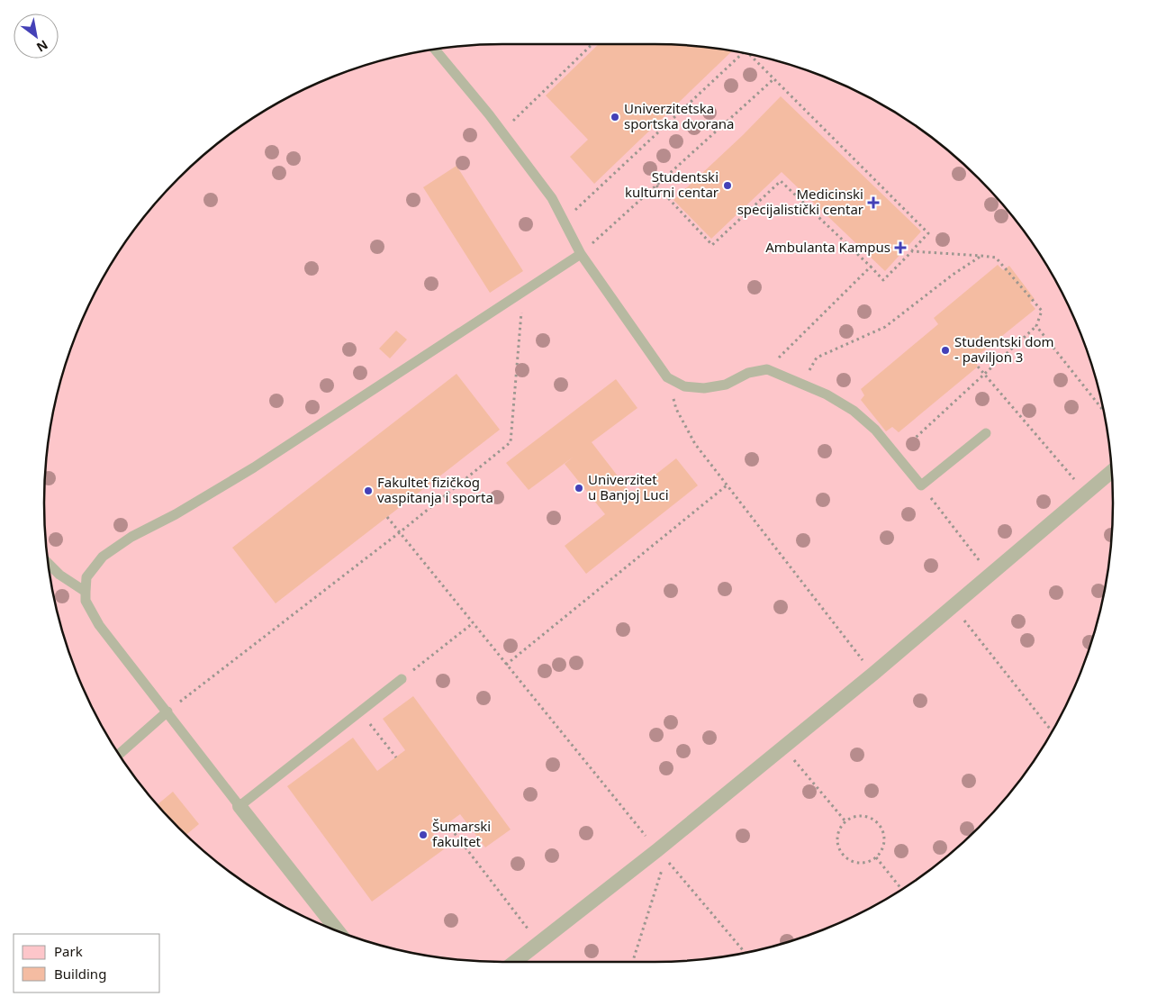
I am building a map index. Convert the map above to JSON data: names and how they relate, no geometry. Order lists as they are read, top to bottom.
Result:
{
  "places": {
    "other": [
      "Univerzitetska sportska dvorana",
      "Studentski kulturni centar",
      "Studentski dom - paviljon 3",
      "Univerzitet u Banjoj Luci",
      "Fakultet fizičkog vaspitanja i sporta",
      "Šumarski fakultet"
    ],
    "health": ["Medicinski specijalistički centar", "Ambulanta Kampus"]
  },
  "legend": ["Park", "Building"],
  "north": "bottom right"
}
